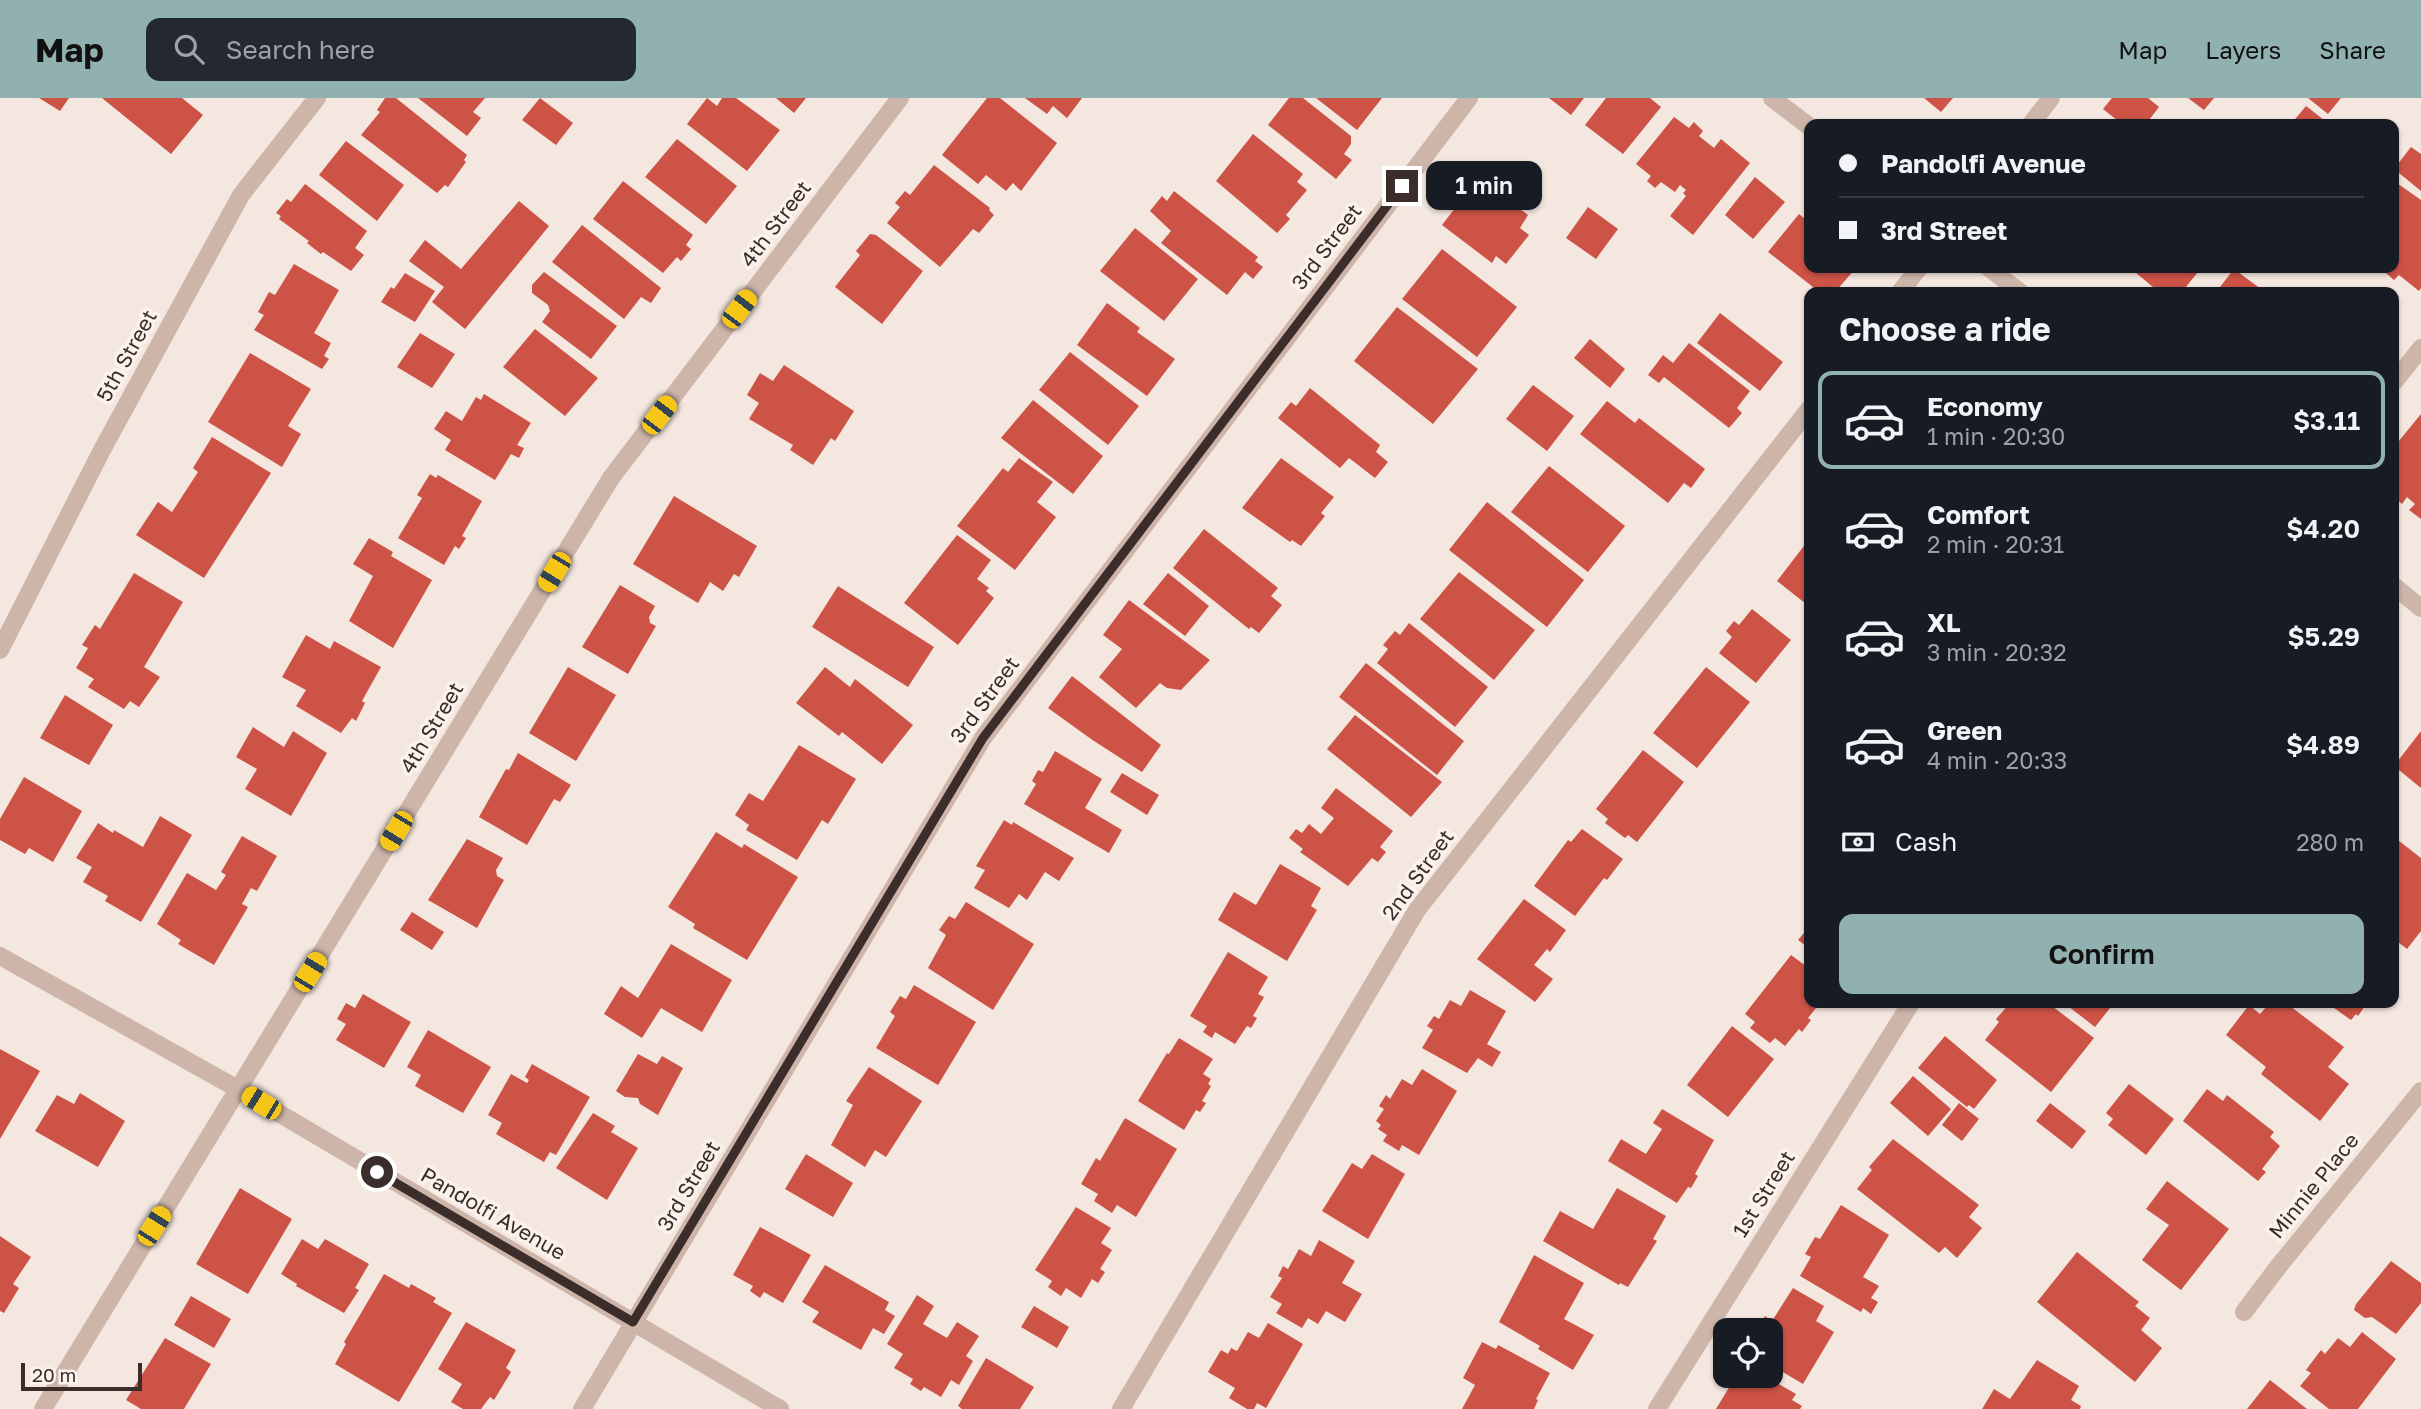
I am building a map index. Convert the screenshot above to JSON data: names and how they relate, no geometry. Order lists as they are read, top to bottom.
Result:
{
  "streets": {
    "street": [
      "4th Street",
      "3rd Street",
      "5th Street",
      "2nd Street",
      "Minnie Place",
      "1st Street",
      "Pandolfi Avenue"
    ]
  },
  "crossings": [
    ["4th Street", "Pandolfi Avenue"],
    ["3rd Street", "Pandolfi Avenue"]
  ],
  "scale_bar": "20 m",
  "page": {
    "header": "Map",
    "search": "Search here",
    "nav": ["Map", "Layers", "Share"],
    "banner": ["Pandolfi Avenue", "3rd Street"],
    "bubble": "1 min",
    "heading": "Choose a ride",
    "list": [
      {
        "name": "Economy",
        "note": "1 min · 20:30",
        "value": "$3.11"
      },
      {
        "name": "Comfort",
        "note": "2 min · 20:31",
        "value": "$4.20"
      },
      {
        "name": "XL",
        "note": "3 min · 20:32",
        "value": "$5.29"
      },
      {
        "name": "Green",
        "note": "4 min · 20:33",
        "value": "$4.89"
      }
    ],
    "pay": ["Cash", "280 m"],
    "buttons": "Confirm",
    "scale": "20 m"
  }
}
